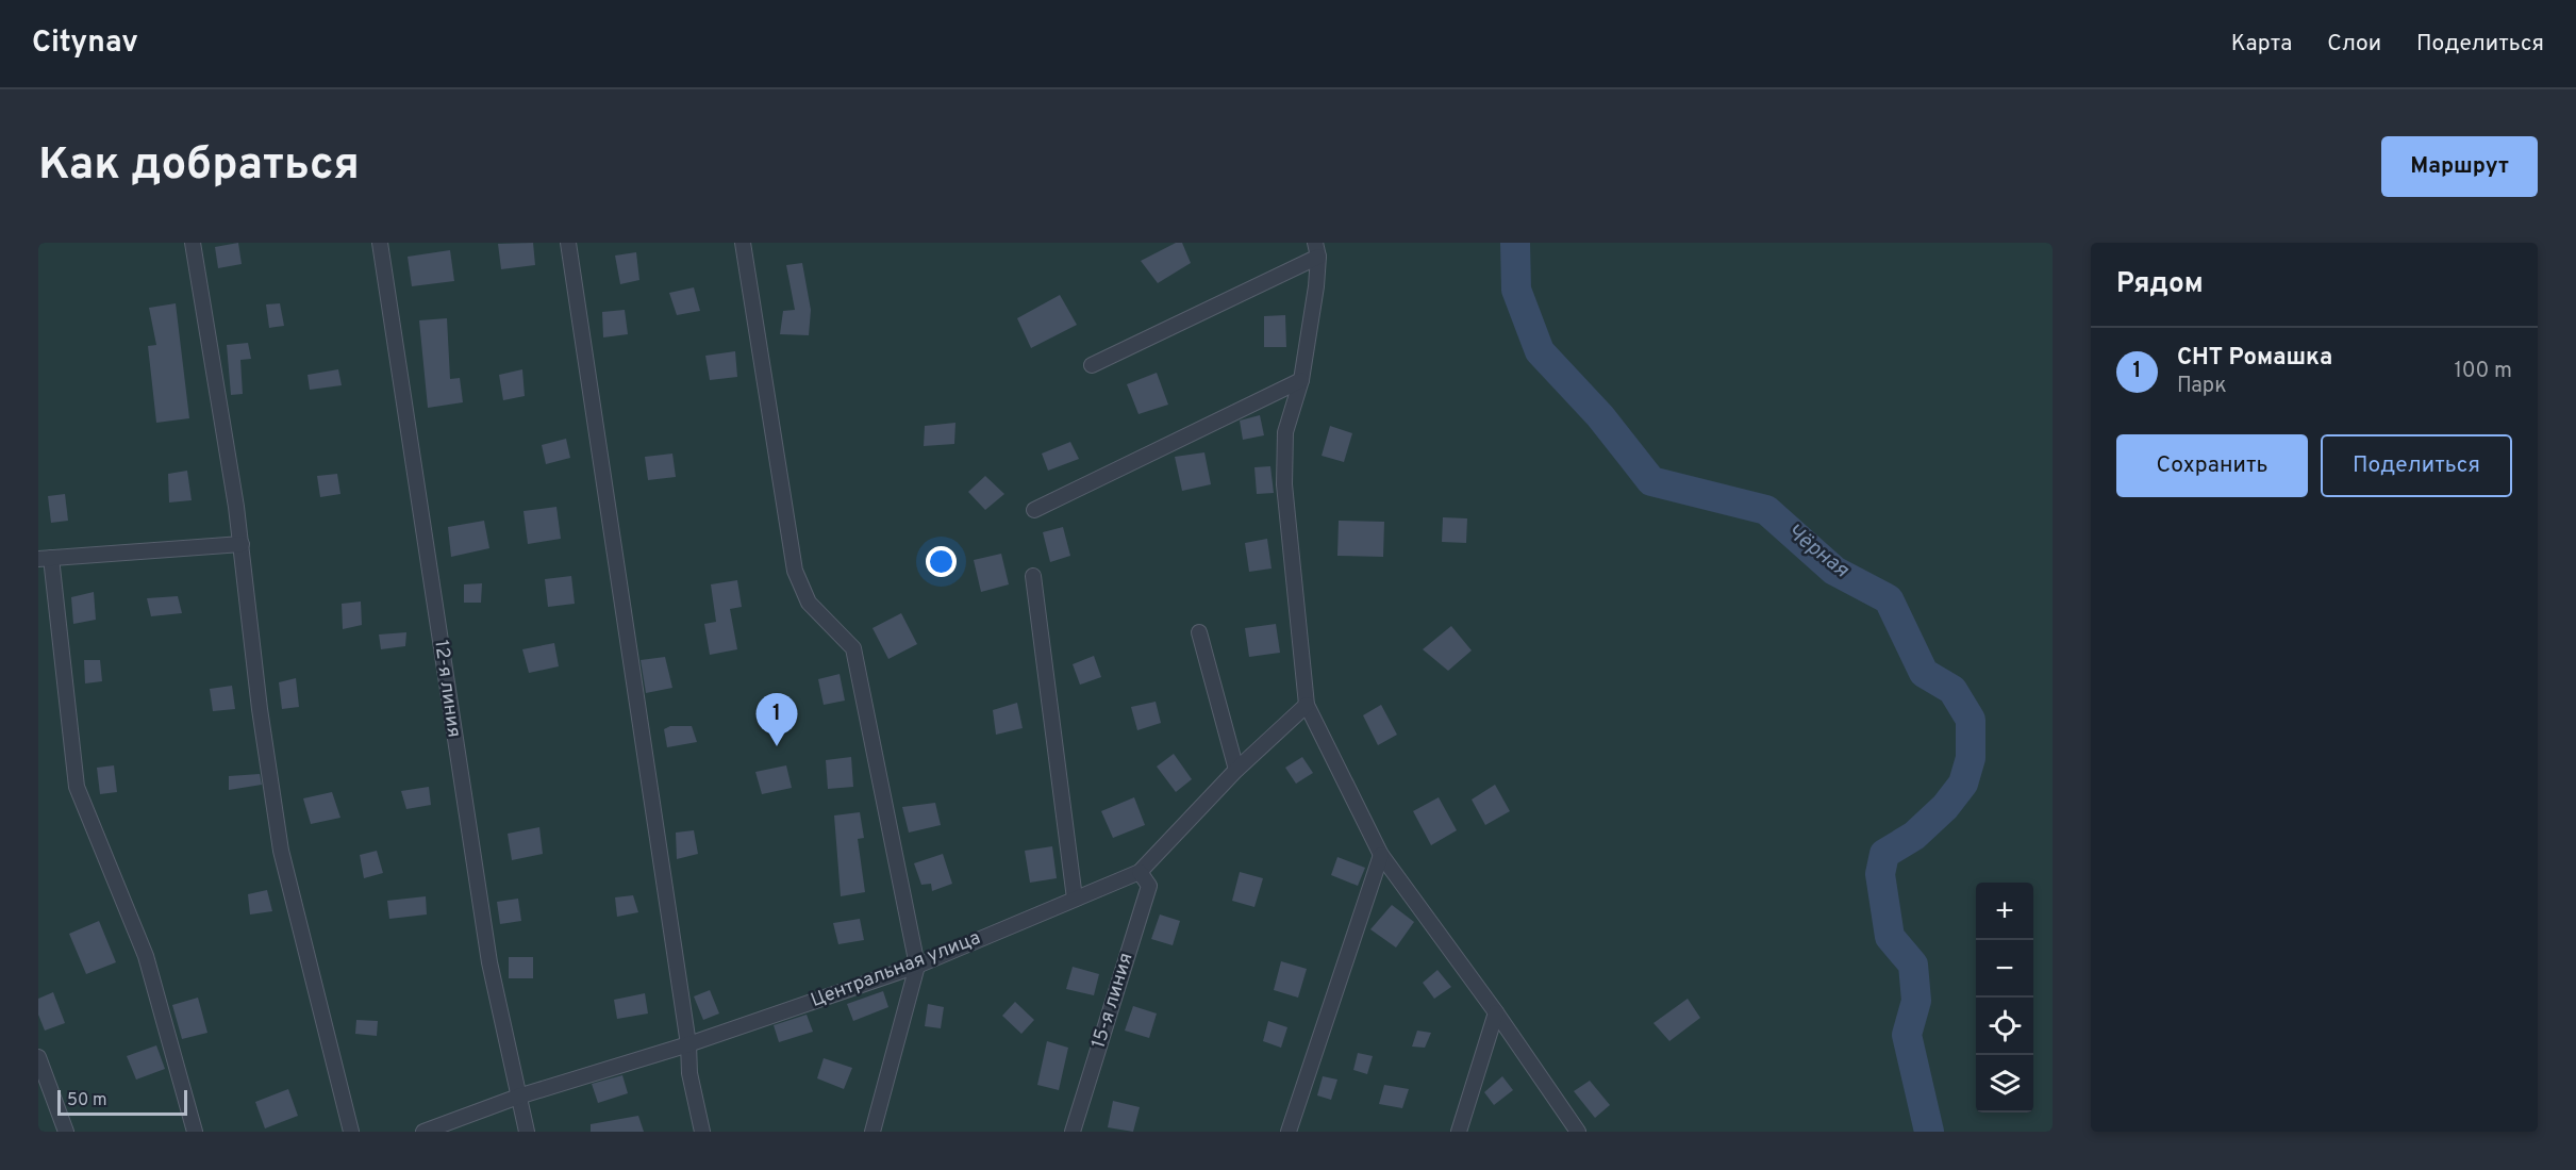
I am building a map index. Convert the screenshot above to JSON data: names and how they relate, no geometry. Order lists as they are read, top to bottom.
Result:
{
  "streets": {
    "street": ["12-я линия", "Центральная улица", "15-я линия"]
  },
  "crossings": [
    ["12-я линия", "Центральная улица"],
    ["Центральная улица", "15-я линия"]
  ],
  "water": ["Чёрная"],
  "scale_bar": "50 m",
  "page": {
    "header": "Citynav",
    "nav": ["Карта", "Слои", "Поделиться"],
    "buttons": [
      "Маршрут",
      ["Сохранить", "Поделиться"]
    ],
    "title": "Как добраться",
    "heading": "Рядом",
    "list": [
      {
        "mark": "1",
        "name": "СНТ Ромашка",
        "note": "Парк",
        "value": "100 m"
      }
    ],
    "pins": "1",
    "map_buttons": ["+", "−"],
    "scale": "50 m"
  }
}
